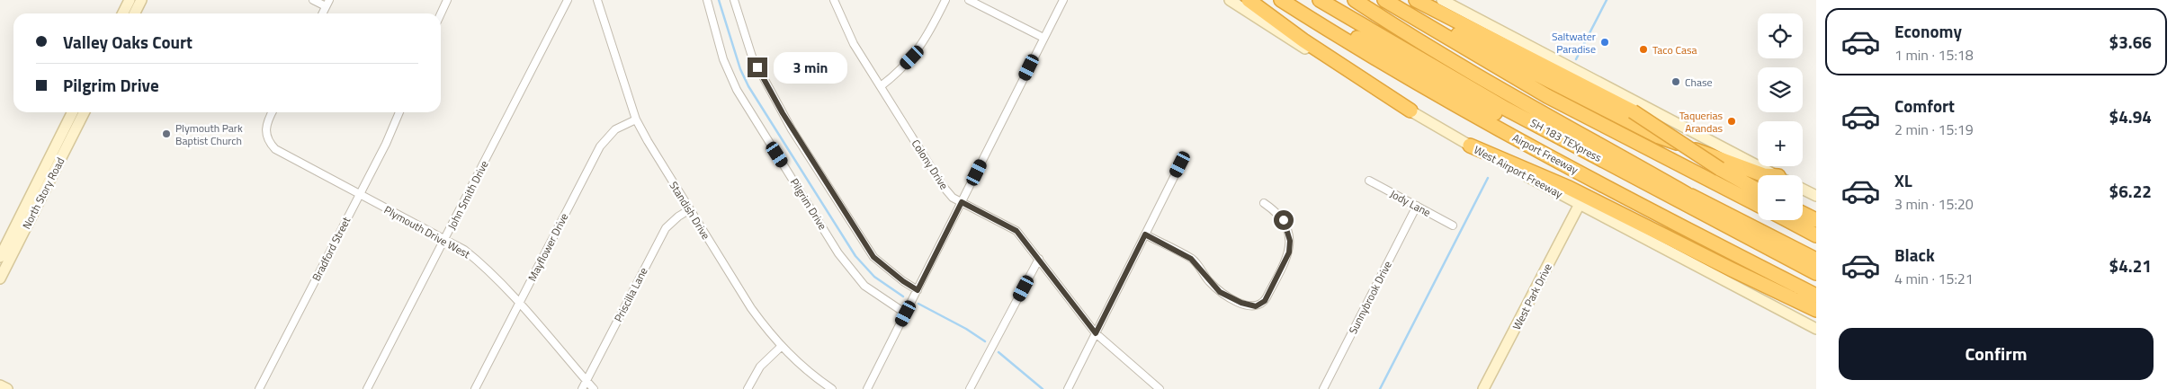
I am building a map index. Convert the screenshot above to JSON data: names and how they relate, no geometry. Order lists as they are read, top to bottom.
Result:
{
  "streets": {
    "highway": ["SH 183 TEXpress", "Airport Freeway"],
    "main road": ["West Airport Freeway", "North Story Road", "West Park Drive"],
    "street": [
      "Colony Drive",
      "John Smith Drive",
      "Jody Lane",
      "Pilgrim Drive",
      "Standish Drive",
      "Plymouth Drive West",
      "Mayflower Drive",
      "Bradford Street",
      "Priscilla Lane",
      "Sunnybrook Drive"
    ]
  },
  "crossings": [
    ["West Airport Freeway", "West Park Drive"],
    ["John Smith Drive", "Plymouth Drive West"],
    ["Jody Lane", "Sunnybrook Drive"],
    ["Standish Drive", "Mayflower Drive"],
    ["Standish Drive", "Priscilla Lane"],
    ["Plymouth Drive West", "Mayflower Drive"],
    ["Plymouth Drive West", "Bradford Street"],
    ["Plymouth Drive West", "Priscilla Lane"]
  ],
  "places": [
    "Saltwater Paradise",
    "Taco Casa",
    "Chase",
    "Taquerias Arandas",
    "Plymouth Park Baptist Church"
  ],
  "page": {
    "list": [
      {
        "name": "Economy",
        "note": "1 min · 15:18",
        "value": "$3.66"
      },
      {
        "name": "Comfort",
        "note": "2 min · 15:19",
        "value": "$4.94"
      },
      {
        "name": "XL",
        "note": "3 min · 15:20",
        "value": "$6.22"
      },
      {
        "name": "Black",
        "note": "4 min · 15:21",
        "value": "$4.21"
      }
    ],
    "map_buttons": ["+", "−"],
    "banner": ["Valley Oaks Court", "Pilgrim Drive"],
    "bubble": "3 min",
    "buttons": "Confirm"
  }
}
